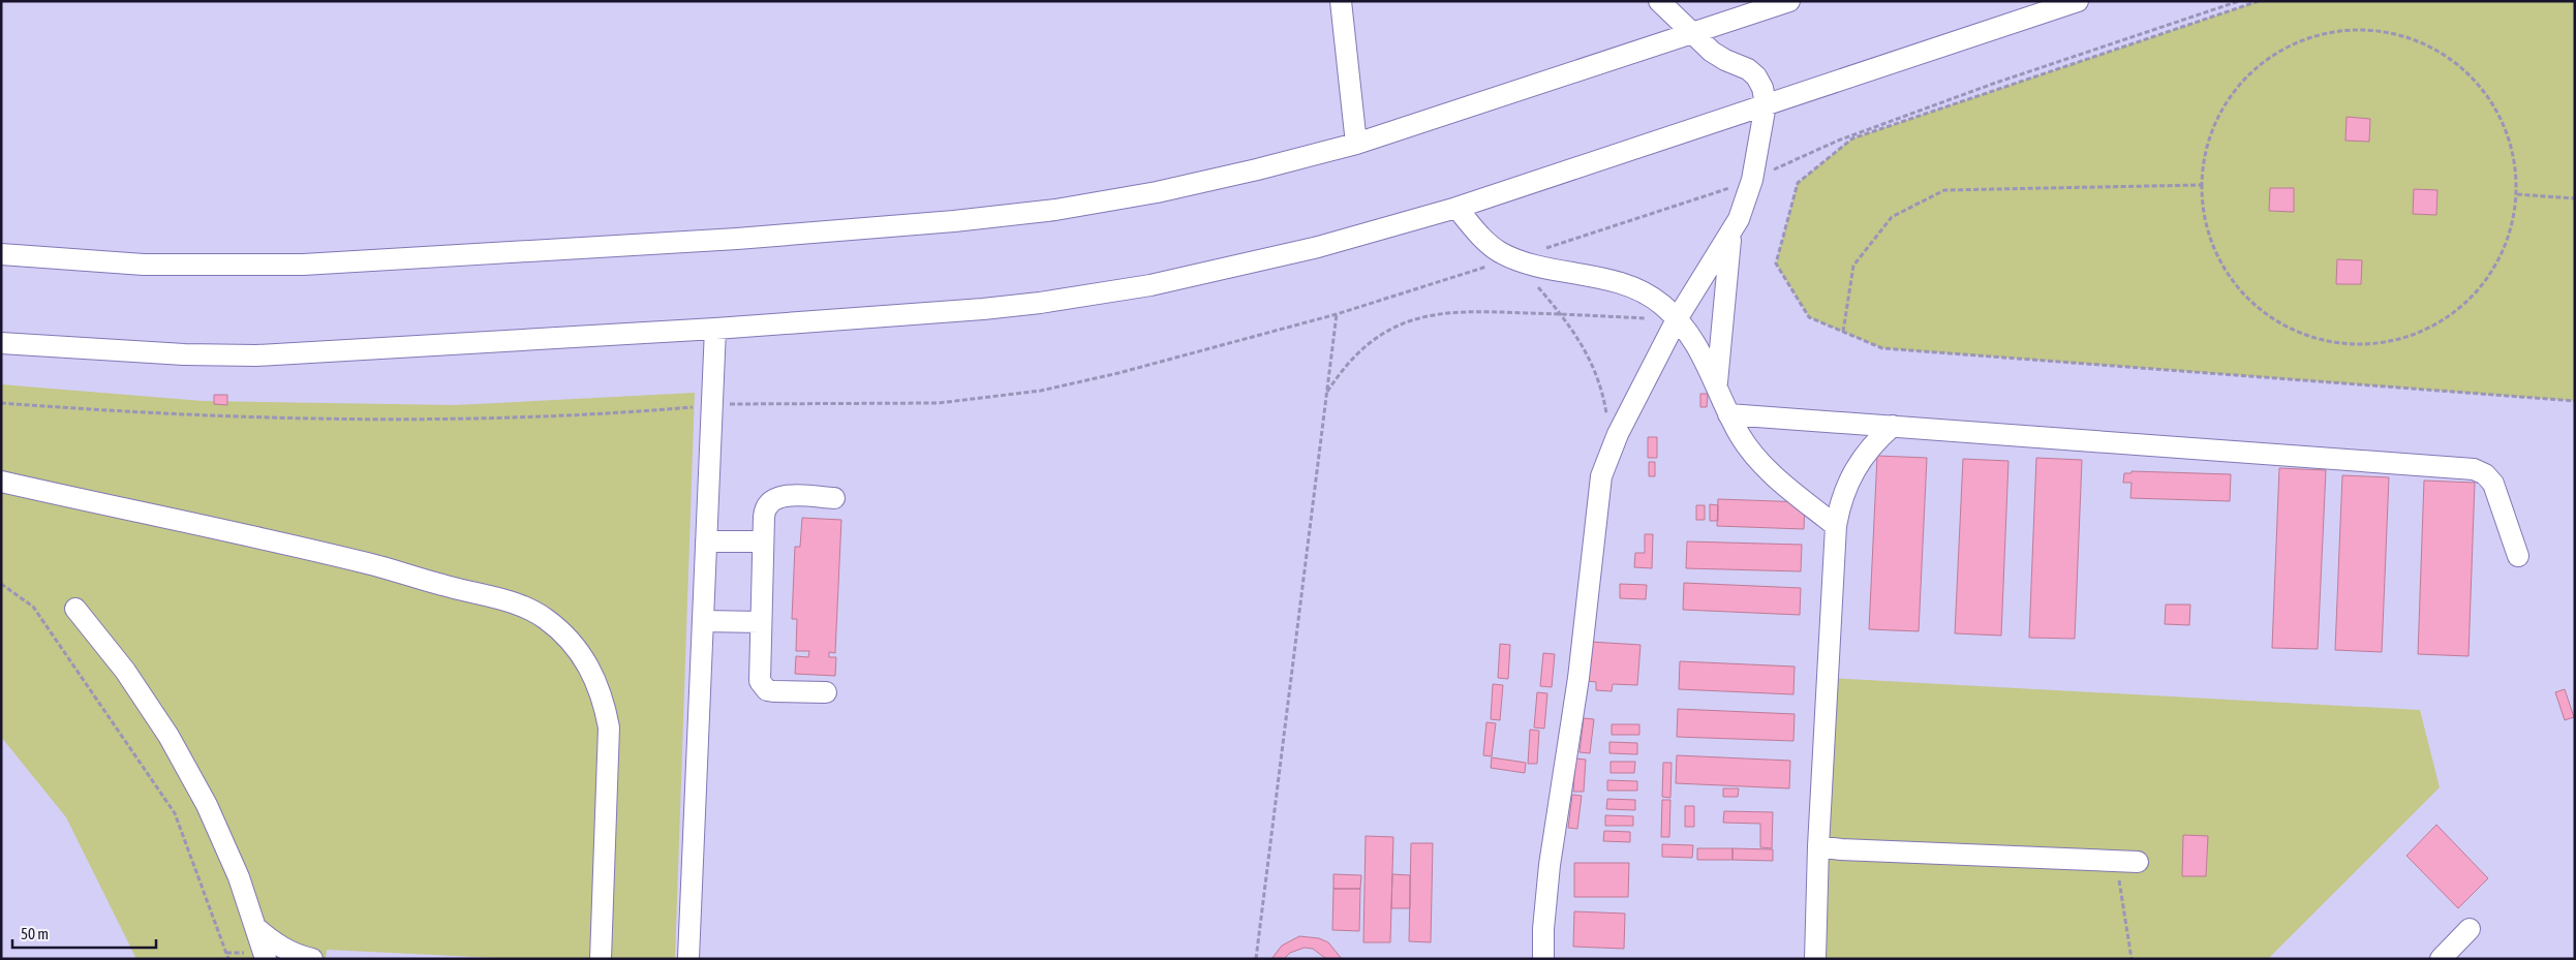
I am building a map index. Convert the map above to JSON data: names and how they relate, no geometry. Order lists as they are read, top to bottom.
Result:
{
  "scale_bar": "50 m"
}
